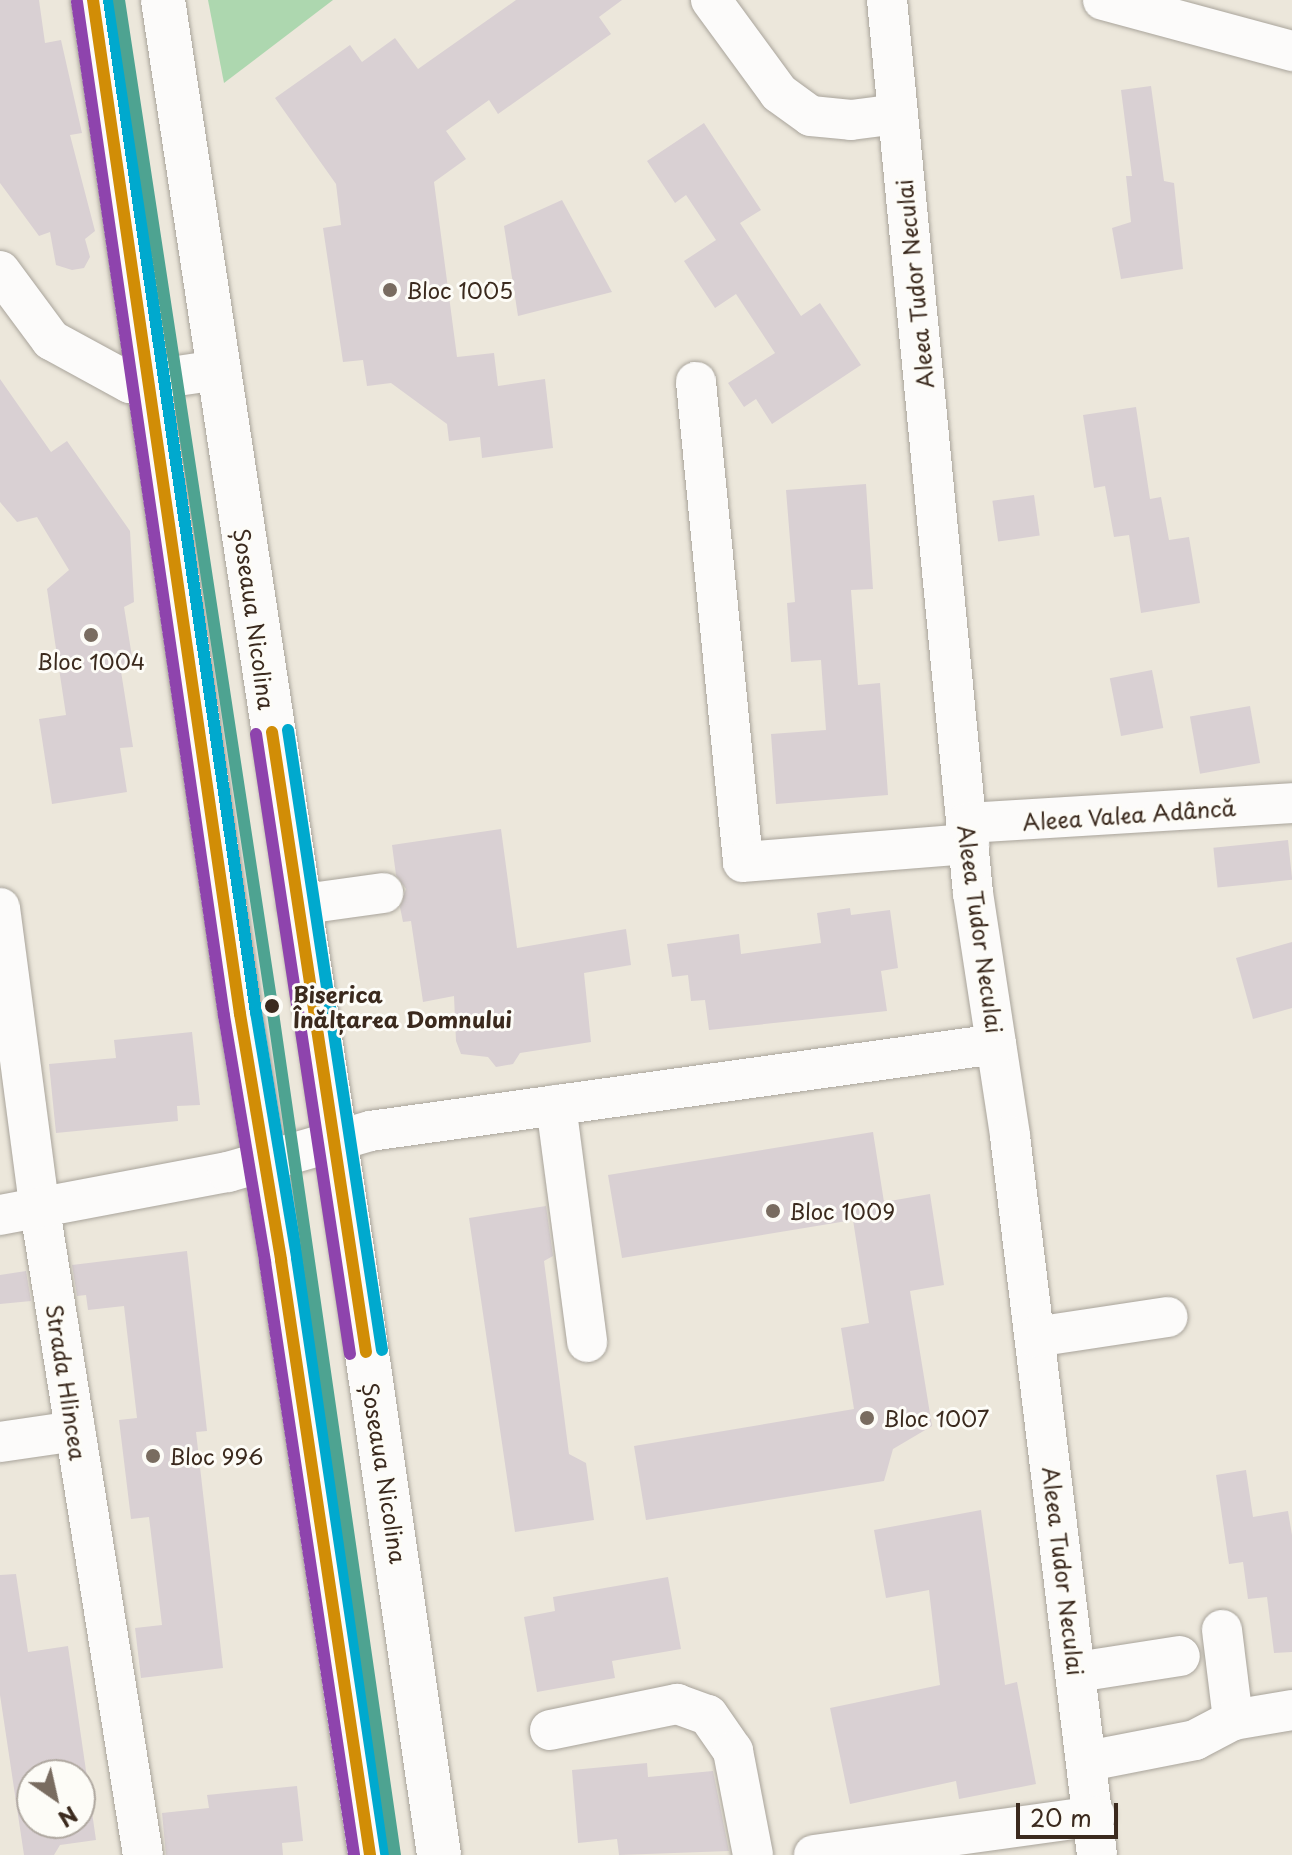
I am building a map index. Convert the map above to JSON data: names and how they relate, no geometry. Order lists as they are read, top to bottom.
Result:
{
  "streets": {
    "main road": ["Șoseaua Nicolina"],
    "street": ["Aleea Tudor Neculai", "Aleea Valea Adâncă", "Strada Hlincea"]
  },
  "crossings": [
    ["Aleea Tudor Neculai", "Aleea Valea Adâncă"]
  ],
  "places": [
    "Bloc 1005",
    "Bloc 1004",
    "Biserica Înălțarea Domnului",
    "Bloc 1009",
    "Bloc 1007",
    "Bloc 996"
  ],
  "scale_bar": "20 m",
  "north": "bottom right"
}
